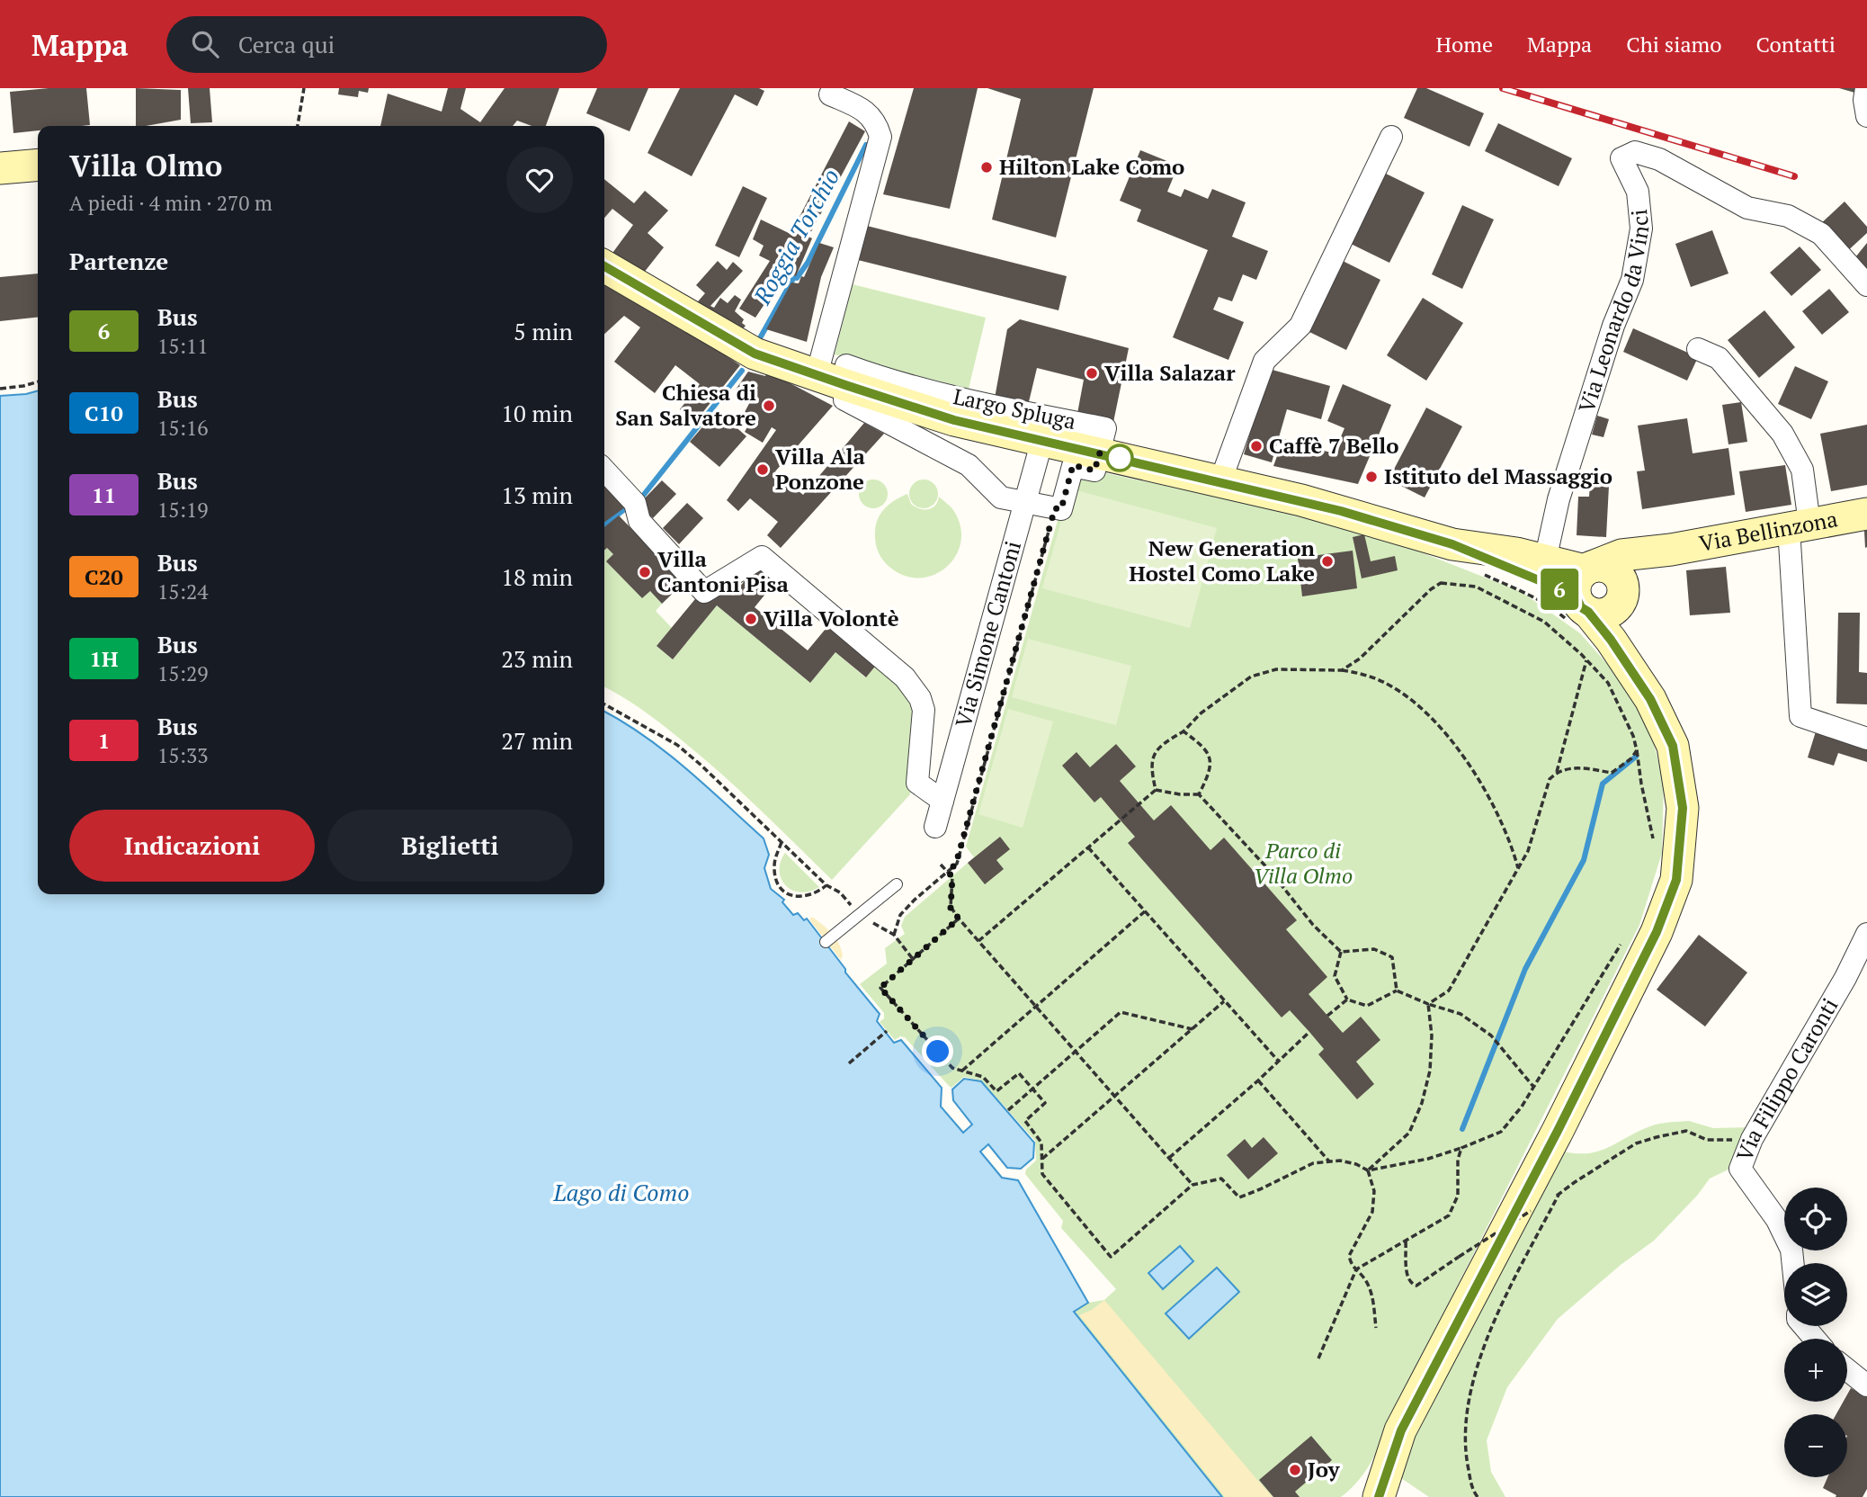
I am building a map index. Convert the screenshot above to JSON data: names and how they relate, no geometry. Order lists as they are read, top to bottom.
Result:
{
  "streets": {
    "main road": ["Largo Spluga", "Via Bellinzona"],
    "street": ["Via Leonardo da Vinci", "Via Simone Cantoni", "Via Filippo Caronti"]
  },
  "crossings": [
    ["Largo Spluga", "Via Simone Cantoni"]
  ],
  "water": ["Roggia Torchio", "Lago di Como"],
  "parks": ["Parco di Villa Olmo"],
  "places": [
    "Hilton Lake Como",
    "Villa Salazar",
    "Chiesa di San Salvatore",
    "Caffè 7 Bello",
    "Villa Ala Ponzone",
    "Istituto del Massaggio",
    "New Generation Hostel Como Lake",
    "Villa Cantoni Pisa",
    "Villa Volontè",
    "Joy"
  ],
  "lines": ["bus line 6"],
  "page": {
    "header": "Mappa",
    "search": "Cerca qui",
    "nav": [
      "Home",
      "Mappa",
      "Chi siamo",
      "Contatti"
    ],
    "on_map": "6",
    "heading": [
      ["Villa Olmo", "A piedi · 4 min · 270 m"],
      "Partenze"
    ],
    "list": [
      {
        "mark": "6",
        "name": "Bus",
        "note": "15:11",
        "value": "5 min"
      },
      {
        "mark": "C10",
        "name": "Bus",
        "note": "15:16",
        "value": "10 min"
      },
      {
        "mark": "11",
        "name": "Bus",
        "note": "15:19",
        "value": "13 min"
      },
      {
        "mark": "C20",
        "name": "Bus",
        "note": "15:24",
        "value": "18 min"
      },
      {
        "mark": "1H",
        "name": "Bus",
        "note": "15:29",
        "value": "23 min"
      },
      {
        "mark": "1",
        "name": "Bus",
        "note": "15:33",
        "value": "27 min"
      }
    ],
    "buttons": ["Indicazioni", "Biglietti"],
    "map_buttons": ["+", "−"]
  }
}
